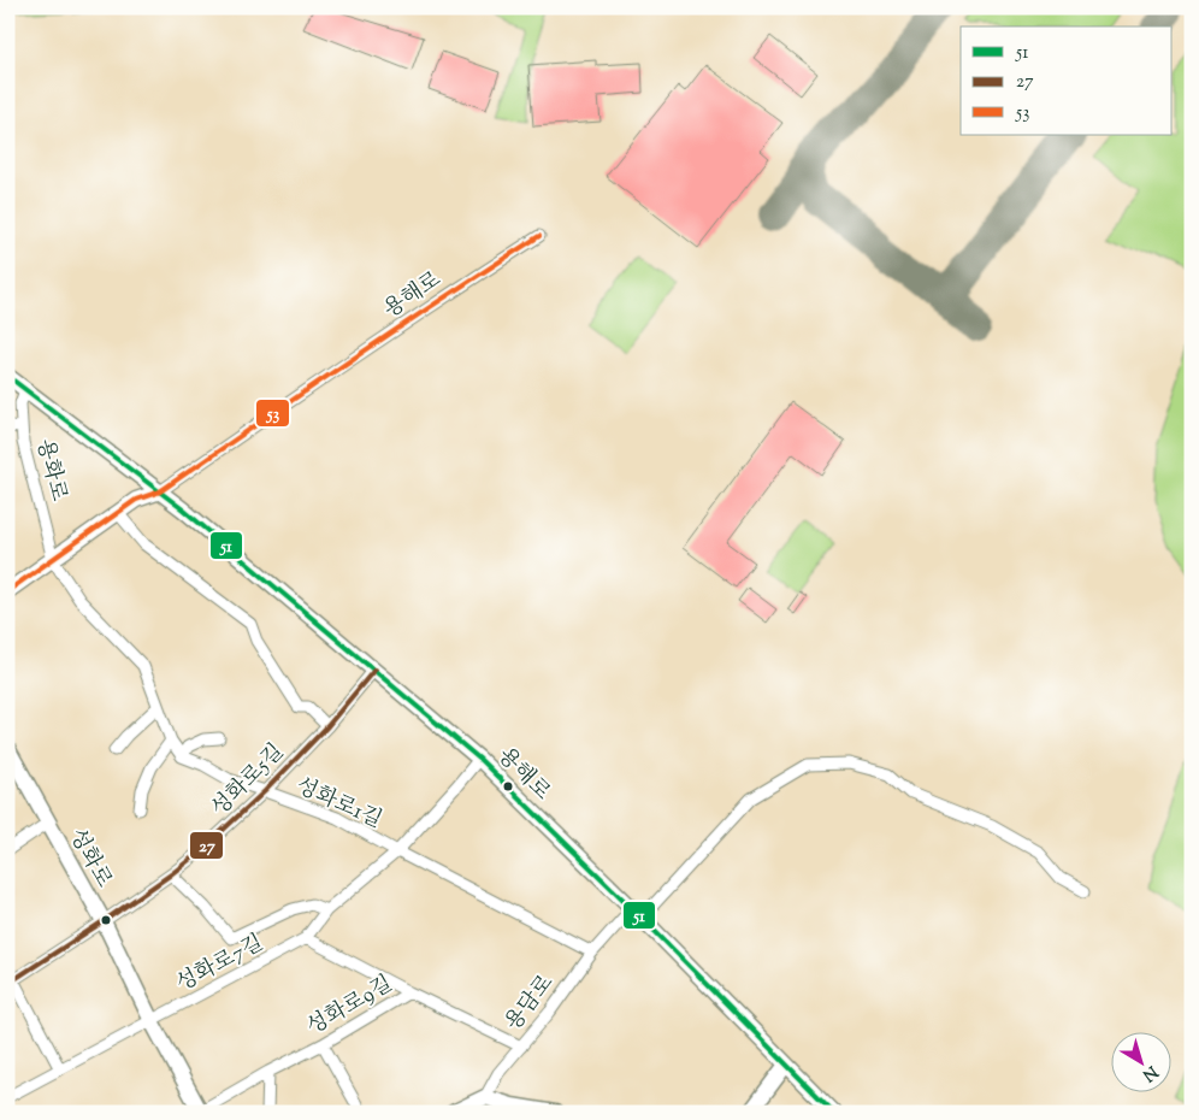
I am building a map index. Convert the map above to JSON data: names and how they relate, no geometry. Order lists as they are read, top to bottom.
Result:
{
  "streets": {
    "main road": ["용해로", "성화로"],
    "street": [
      "용화로",
      "성화로5길",
      "성화로1길",
      "성화로7길",
      "용담로",
      "성화로9길"
    ]
  },
  "crossings": [
    ["용해로", "용화로"],
    ["용해로", "성화로5길"],
    ["용해로", "성화로7길"],
    ["용해로", "용담로"],
    ["용화로", "성화로1길"],
    ["성화로5길", "성화로1길"],
    ["성화로5길", "성화로"],
    ["성화로1길", "성화로7길"],
    ["성화로1길", "용담로"],
    ["성화로", "성화로7길"],
    ["성화로", "성화로9길"],
    ["용담로", "성화로9길"]
  ],
  "lines": ["transit line 53", "transit line 51", "transit line 27"],
  "legend": ["51", "27", "53"],
  "north": "bottom right"
}
